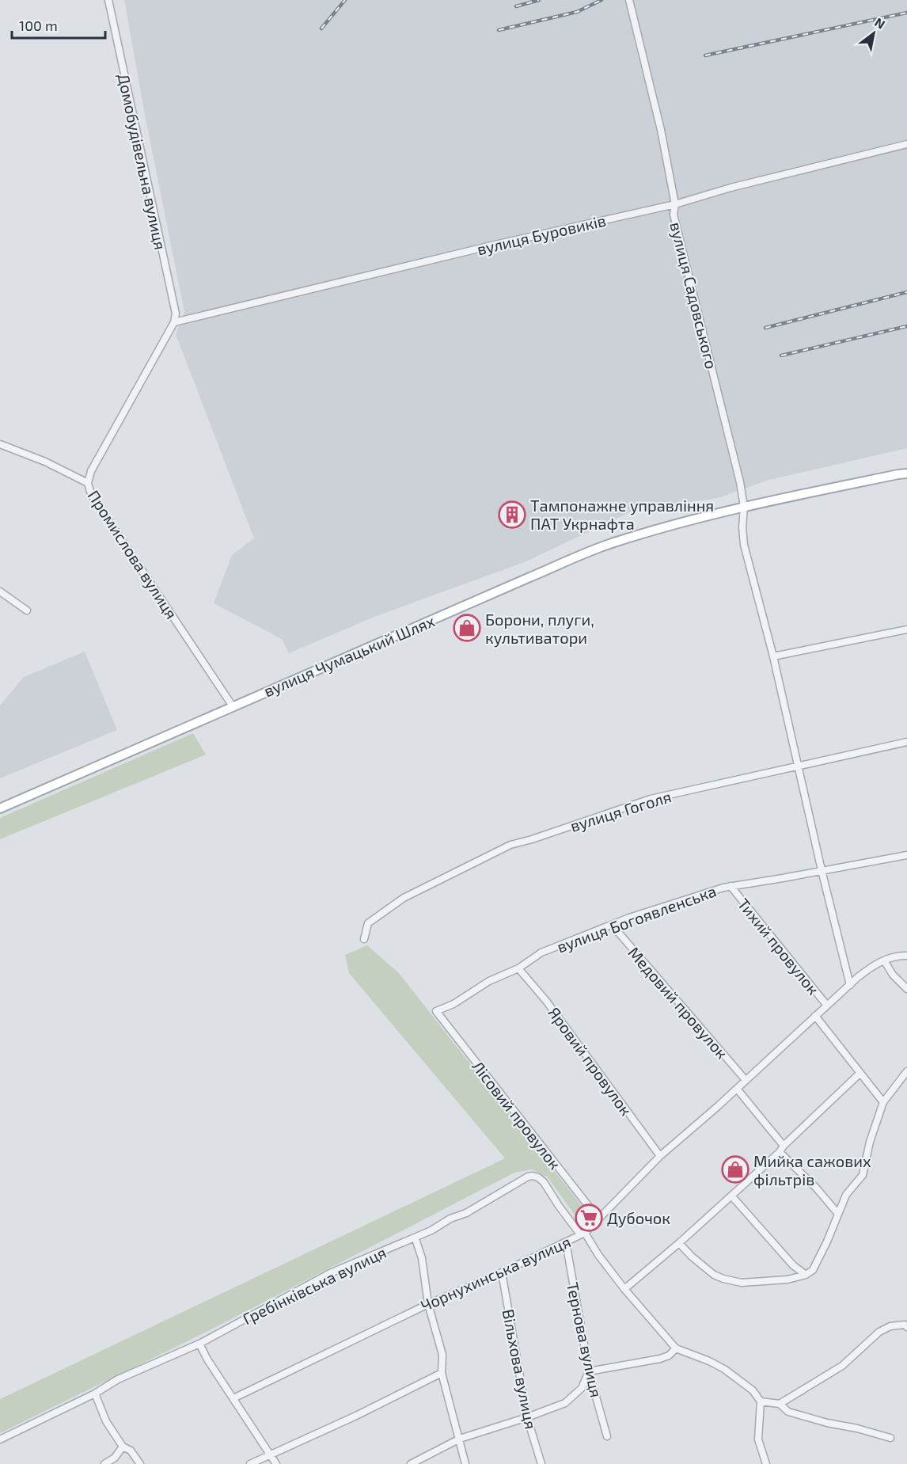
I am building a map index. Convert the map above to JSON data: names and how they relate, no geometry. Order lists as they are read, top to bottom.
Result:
{
  "streets": {
    "main road": ["вулиця Чумацький Шлях"],
    "street": [
      "Домобудівельна вулиця",
      "вулиця Буровиків",
      "вулиця Садовського",
      "Промислова вулиця",
      "вулиця Гоголя",
      "вулиця Богоявленська",
      "Тихий провулок",
      "Медовий провулок",
      "Яровий провулок",
      "Лісовий провулок",
      "Чорнухинська вулиця",
      "Гребінківська вулиця",
      "Тернова вулиця",
      "Вільхова вулиця"
    ]
  },
  "crossings": [
    ["Домобудівельна вулиця", "вулиця Буровиків"],
    ["Домобудівельна вулиця", "Промислова вулиця"],
    ["вулиця Буровиків", "вулиця Садовського"],
    ["вулиця Буровиків", "Промислова вулиця"],
    ["вулиця Садовського", "вулиця Чумацький Шлях"],
    ["вулиця Садовського", "вулиця Гоголя"],
    ["вулиця Садовського", "вулиця Богоявленська"],
    ["вулиця Садовського", "Чорнухинська вулиця"],
    ["Промислова вулиця", "вулиця Чумацький Шлях"],
    ["вулиця Богоявленська", "Тихий провулок"],
    ["вулиця Богоявленська", "Медовий провулок"],
    ["вулиця Богоявленська", "Яровий провулок"],
    ["вулиця Богоявленська", "Лісовий провулок"],
    ["Тихий провулок", "Чорнухинська вулиця"],
    ["Медовий провулок", "Чорнухинська вулиця"],
    ["Яровий провулок", "Чорнухинська вулиця"],
    ["Лісовий провулок", "Чорнухинська вулиця"],
    ["Чорнухинська вулиця", "Гребінківська вулиця"],
    ["Чорнухинська вулиця", "Тернова вулиця"],
    ["Чорнухинська вулиця", "Вільхова вулиця"]
  ],
  "places": {
    "building": ["Тампонажне управління ПАТ Укрнафта"],
    "shop": ["Борони, плуги, культиватори", "Мийка сажових фільтрів"],
    "supermarket": ["Дубочок"]
  },
  "scale_bar": "100 m",
  "north": "top right"
}
